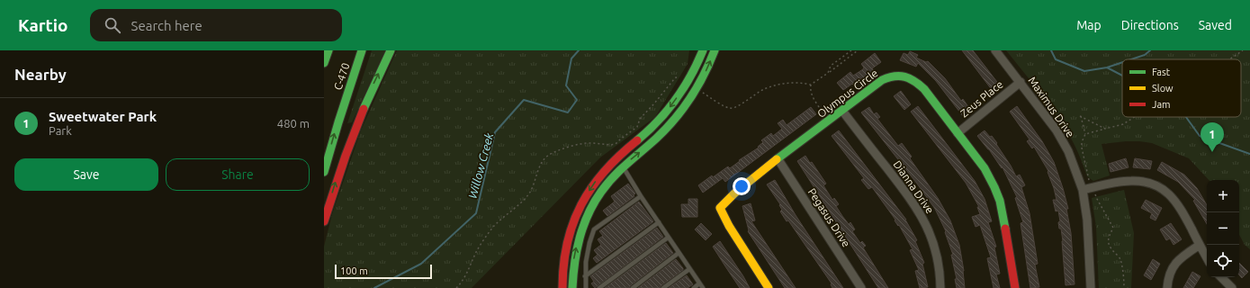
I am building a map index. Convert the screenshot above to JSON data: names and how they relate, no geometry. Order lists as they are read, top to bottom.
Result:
{
  "streets": {
    "main road": ["C-470", "Olympus Circle"],
    "street": [
      "Zeus Place",
      "Maximus Drive",
      "Dianna Drive",
      "Pegasus Drive"
    ]
  },
  "crossings": [
    ["Olympus Circle", "Zeus Place"],
    ["Olympus Circle", "Dianna Drive"],
    ["Olympus Circle", "Pegasus Drive"],
    ["Zeus Place", "Maximus Drive"]
  ],
  "water": ["Willow Creek"],
  "legend": ["Fast", "Slow", "Jam"],
  "scale_bar": "100 m",
  "page": {
    "header": "Kartio",
    "search": "Search here",
    "nav": ["Map", "Directions", "Saved"],
    "heading": "Nearby",
    "list": [
      {
        "mark": "1",
        "name": "Sweetwater Park",
        "note": "Park",
        "value": "480 m"
      }
    ],
    "pins": "1",
    "buttons": ["Save", "Share"],
    "map_buttons": ["+", "−"],
    "scale": "100 m"
  }
}
